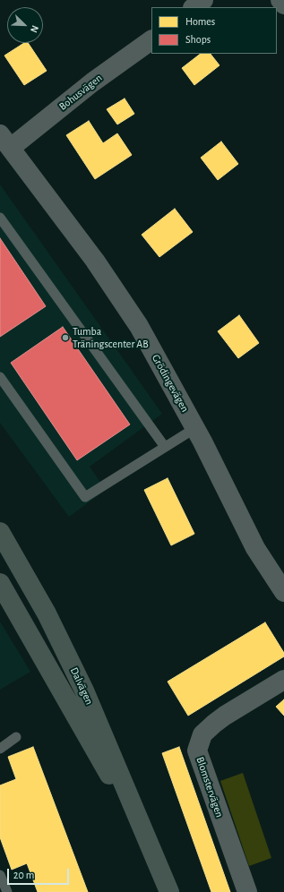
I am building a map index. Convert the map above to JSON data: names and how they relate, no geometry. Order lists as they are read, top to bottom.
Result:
{
  "streets": {
    "main road": ["Dalvägen"],
    "street": ["Bohusvägen", "Grödingevägen", "Blomstervägen"]
  },
  "crossings": [
    ["Bohusvägen", "Grödingevägen"]
  ],
  "places": ["Tumba Träningscenter AB"],
  "legend": ["Homes", "Shops"],
  "scale_bar": "20 m",
  "north": "bottom right"
}
